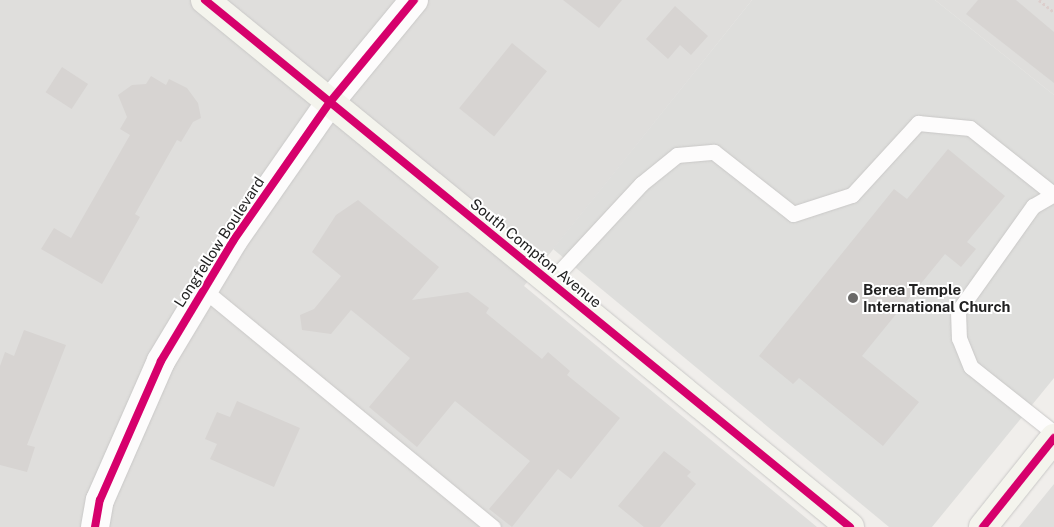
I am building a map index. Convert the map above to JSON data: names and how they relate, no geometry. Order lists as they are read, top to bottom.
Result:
{
  "streets": {
    "main road": ["South Compton Avenue"],
    "street": ["Longfellow Boulevard"]
  },
  "crossings": [
    ["Longfellow Boulevard", "South Compton Avenue"]
  ],
  "places": ["Berea Temple International Church"]
}
